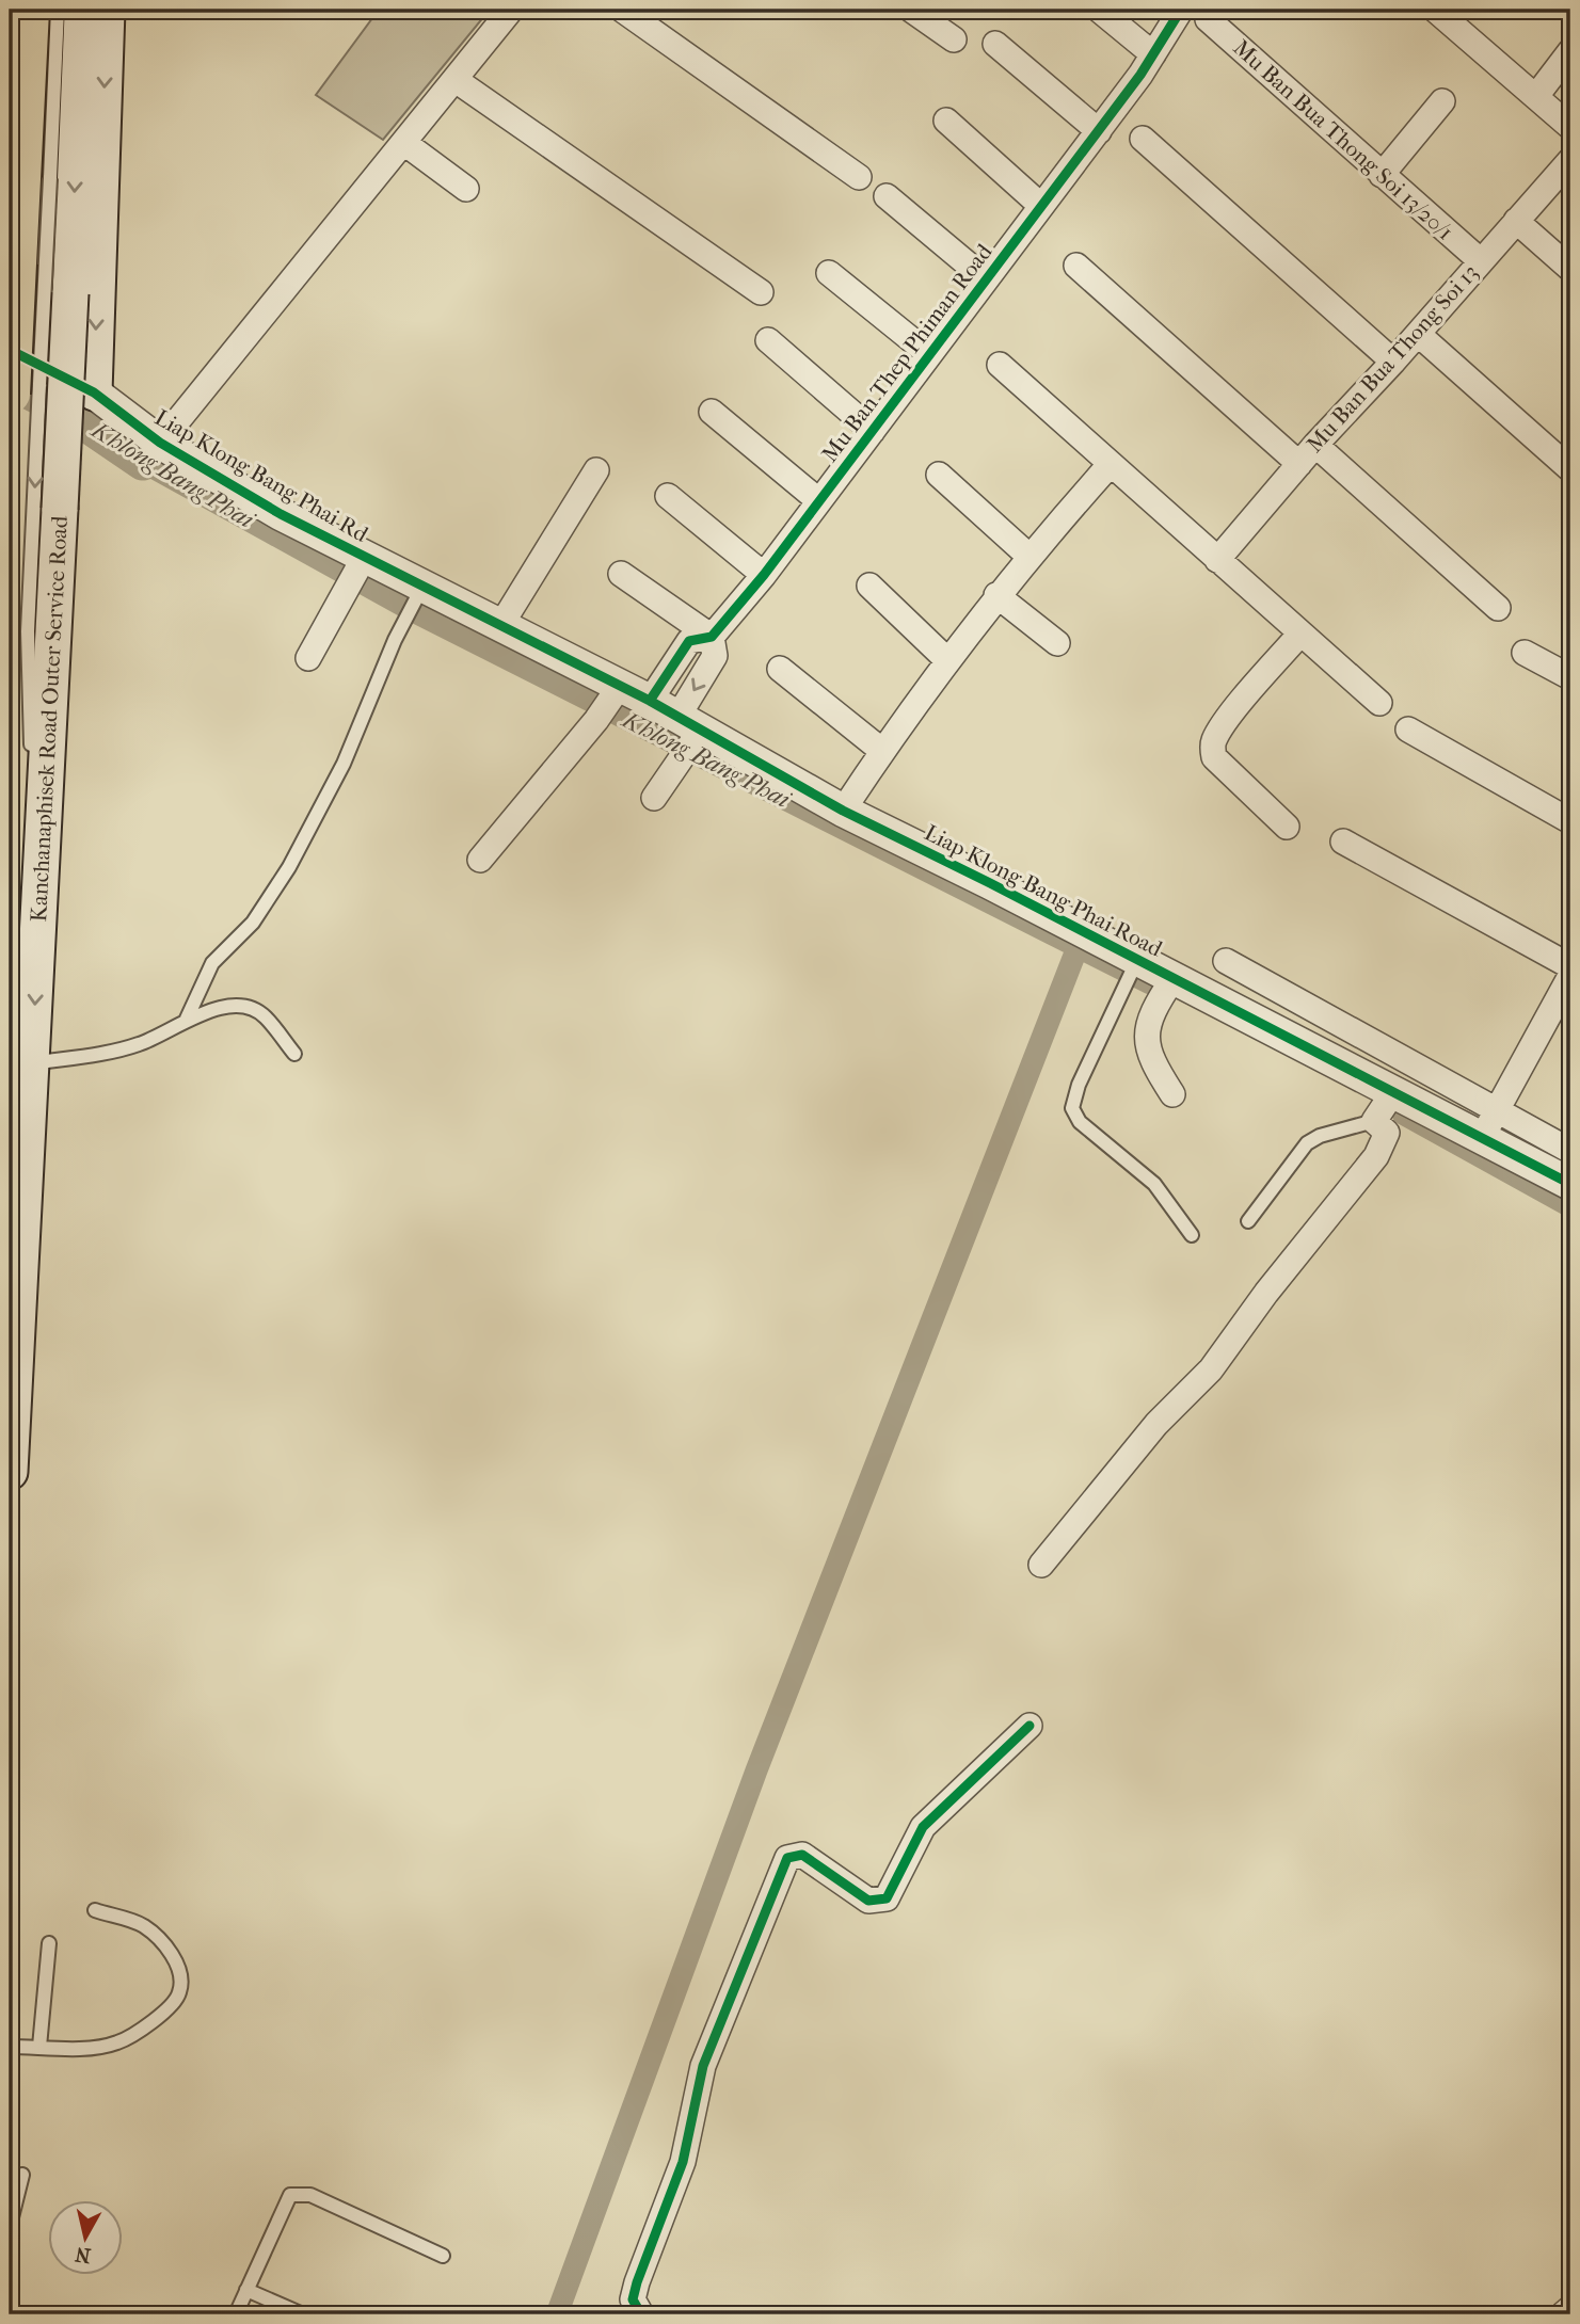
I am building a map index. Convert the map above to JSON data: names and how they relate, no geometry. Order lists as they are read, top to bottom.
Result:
{
  "streets": {
    "main road": ["Kanchanaphisek Road Outer Service Road"],
    "street": [
      "Mu Ban Bua Thong Soi 13/20/1",
      "Mu Ban Thep Phiman Road",
      "Mu Ban Bua Thong Soi 13",
      "Liap Klong Bang Phai Rd",
      "Liap Klong Bang Phai Road"
    ]
  },
  "crossings": [
    ["Mu Ban Bua Thong Soi 13/20/1", "Mu Ban Bua Thong Soi 13"],
    ["Mu Ban Thep Phiman Road", "Liap Klong Bang Phai Road"],
    ["Liap Klong Bang Phai Rd", "Liap Klong Bang Phai Road"]
  ],
  "water": ["Khlong Bang Phai"],
  "north": "bottom"
}
